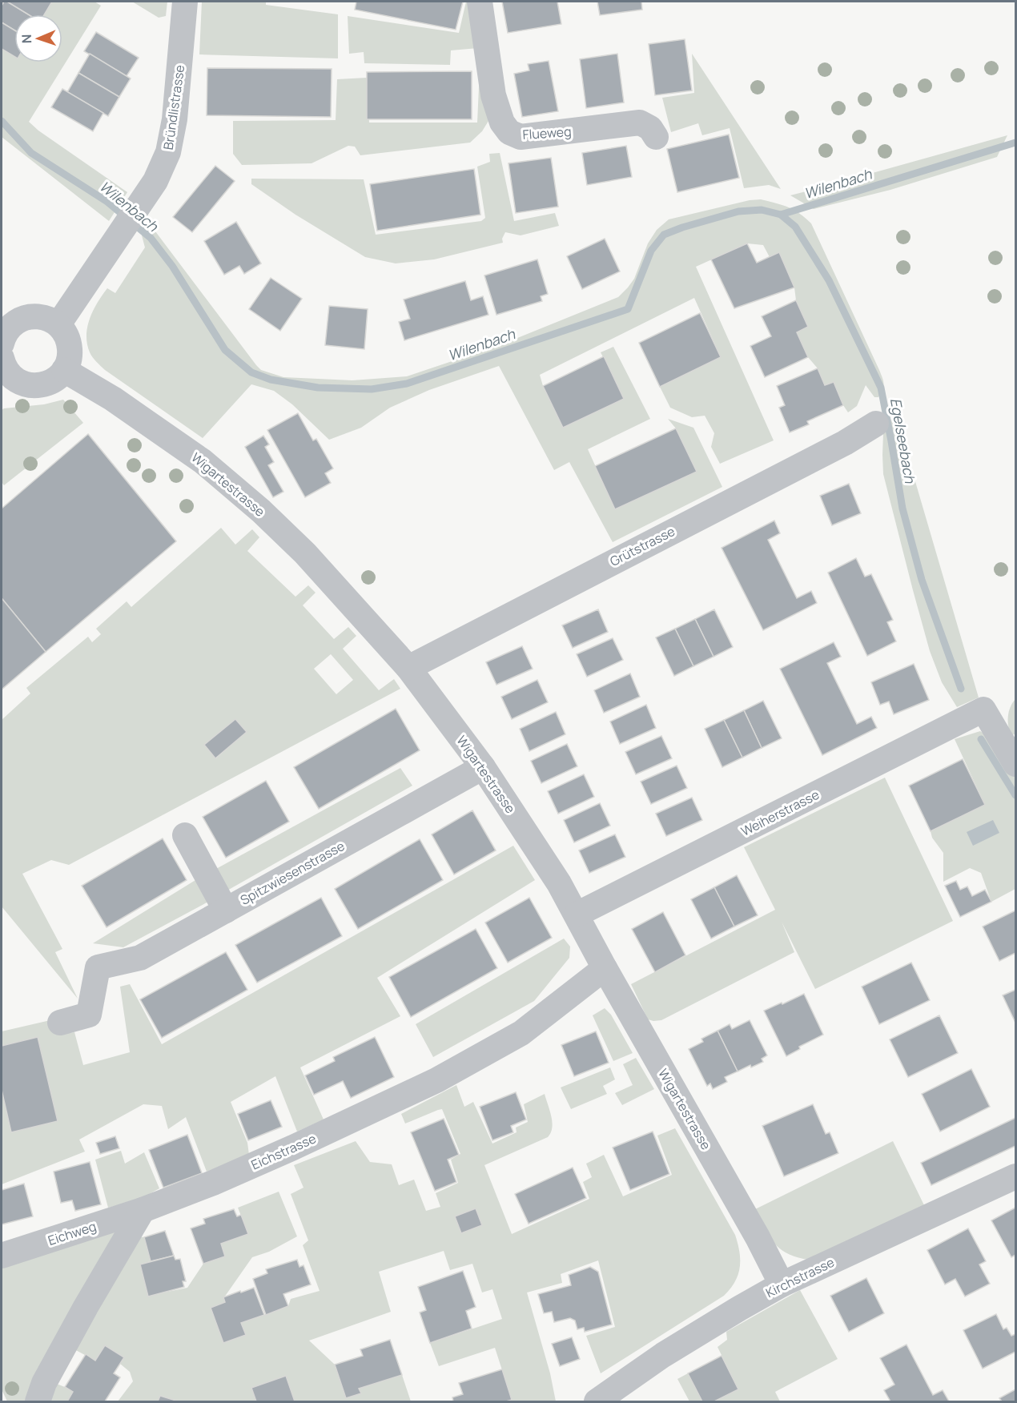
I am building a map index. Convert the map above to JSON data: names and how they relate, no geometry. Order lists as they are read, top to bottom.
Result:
{
  "streets": {
    "street": [
      "Bründlistrasse",
      "Flueweg",
      "Wigartestrasse",
      "Grütstrasse",
      "Weiherstrasse",
      "Spitzwiesenstrasse",
      "Eichstrasse",
      "Eichweg",
      "Kirchstrasse"
    ]
  },
  "crossings": [
    ["Wigartestrasse", "Grütstrasse"],
    ["Wigartestrasse", "Weiherstrasse"],
    ["Wigartestrasse", "Spitzwiesenstrasse"],
    ["Wigartestrasse", "Eichstrasse"],
    ["Wigartestrasse", "Kirchstrasse"],
    ["Eichstrasse", "Eichweg"]
  ],
  "water": ["Wilenbach", "Egelseebach"],
  "north": "left"
}
